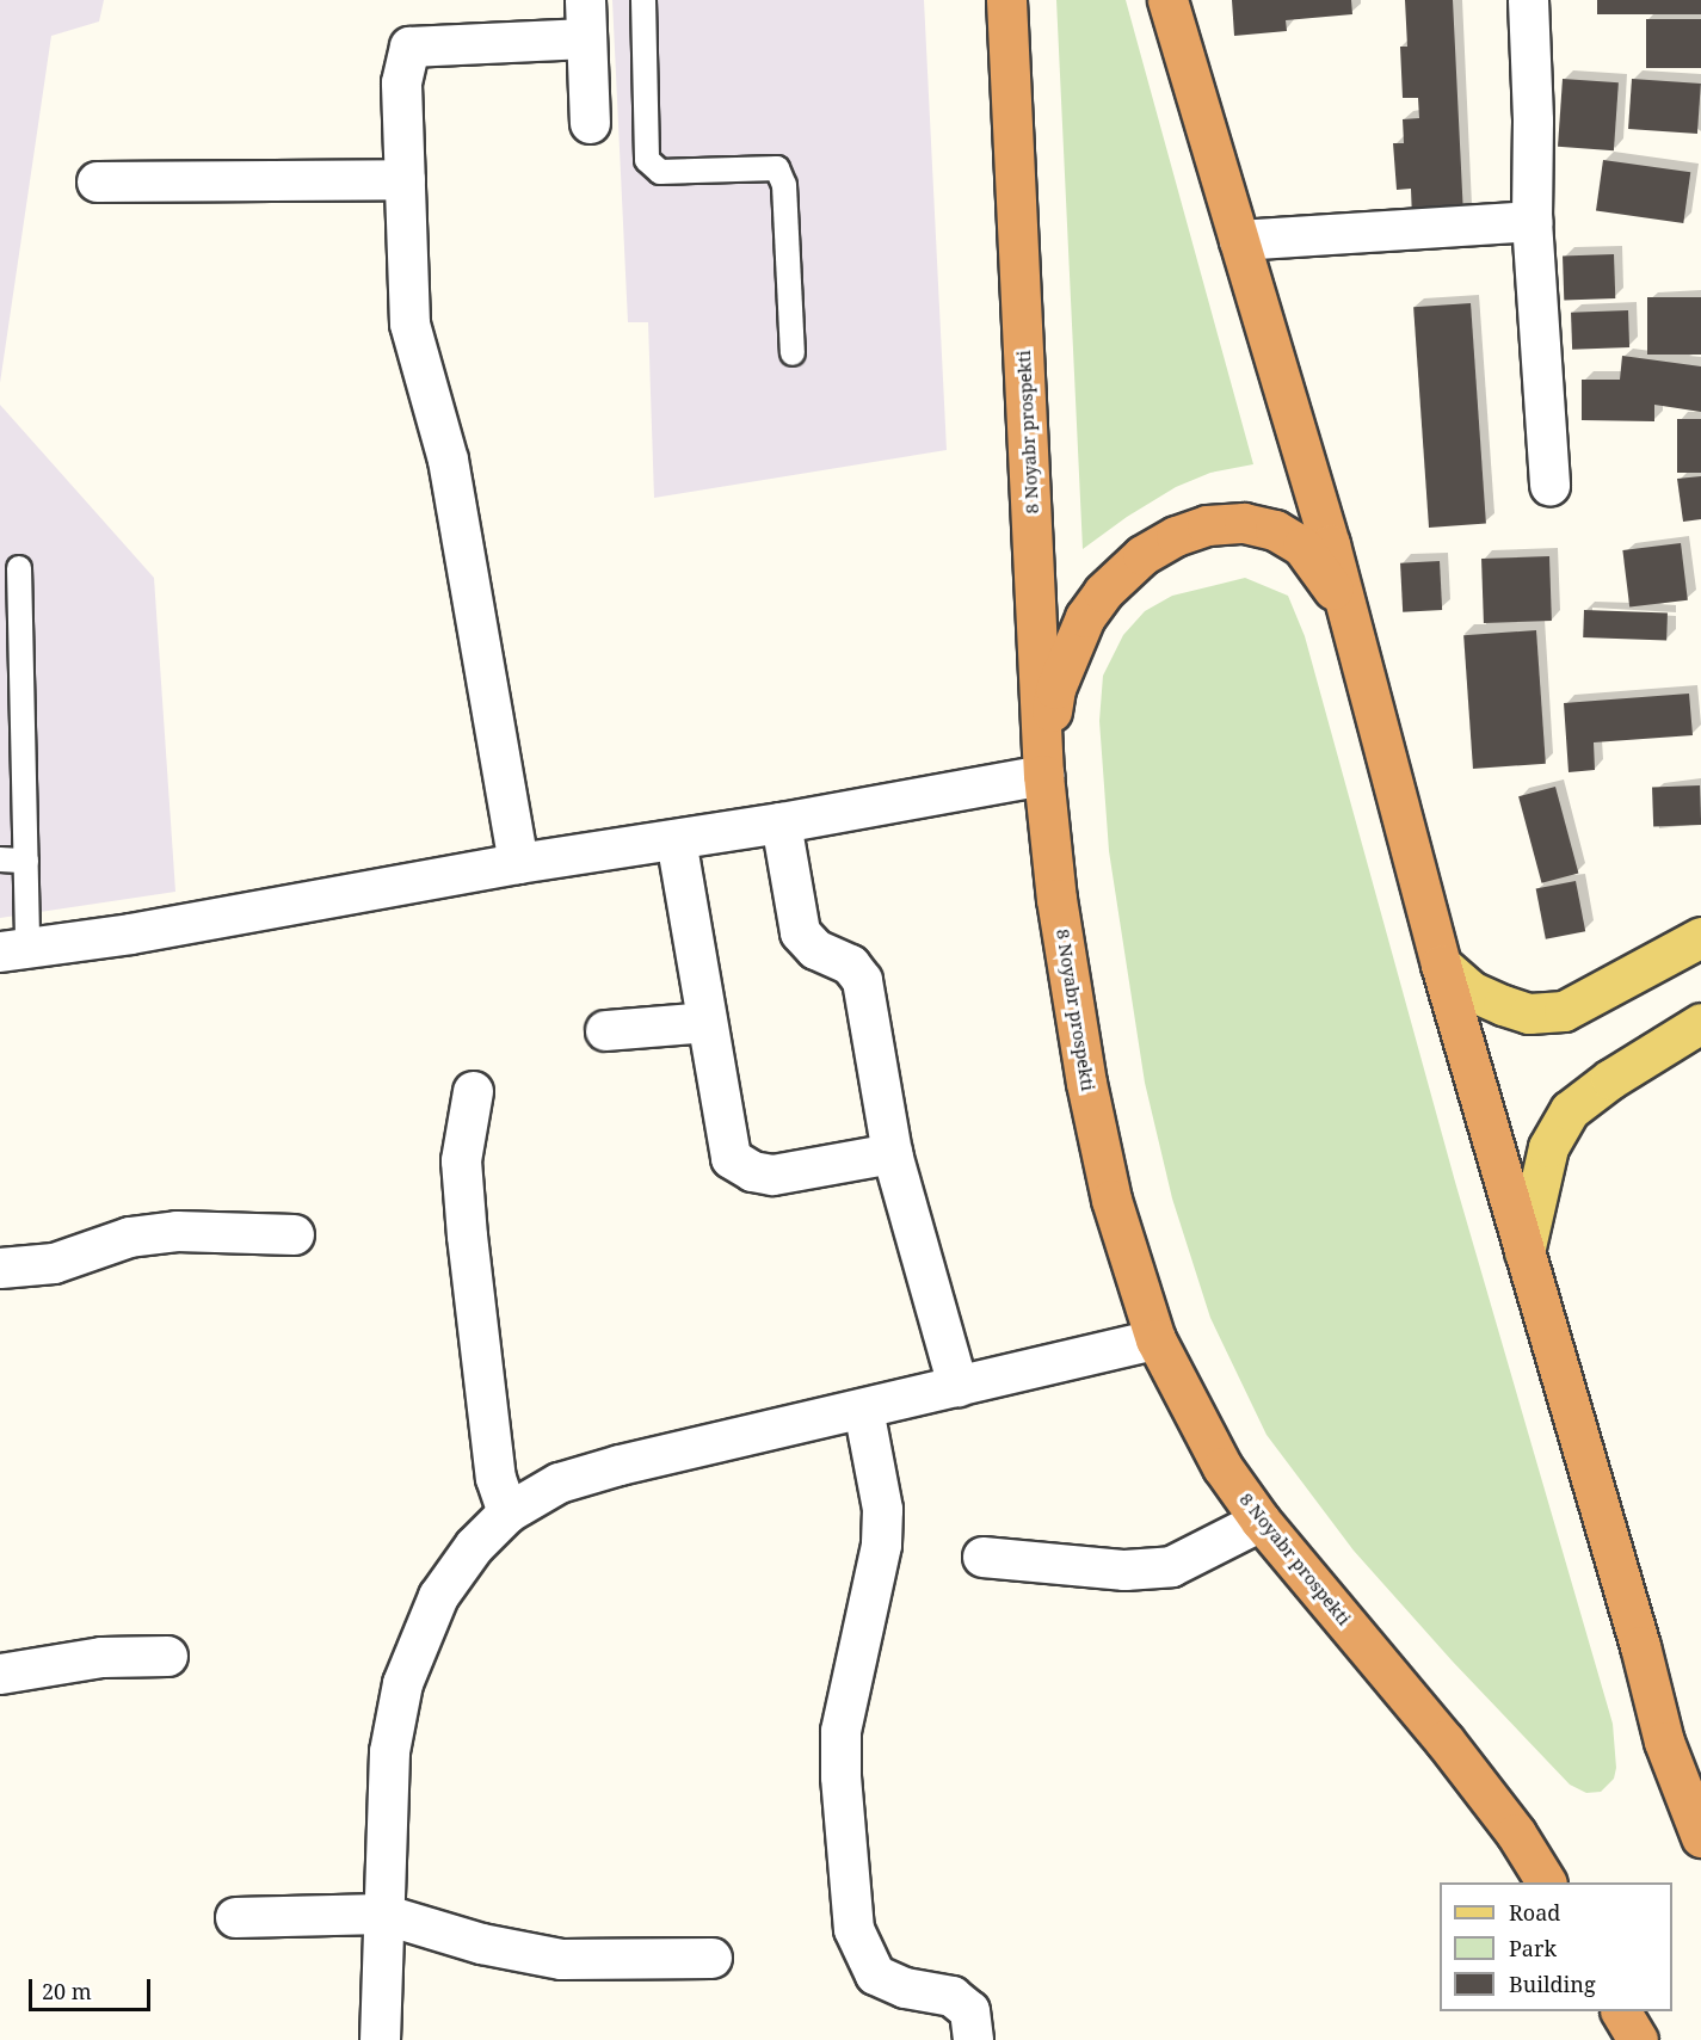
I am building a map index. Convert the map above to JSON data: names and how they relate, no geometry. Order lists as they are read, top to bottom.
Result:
{
  "streets": {
    "highway": ["8 Noyabr prospekti"]
  },
  "legend": ["Road", "Park", "Building"],
  "scale_bar": "20 m"
}
